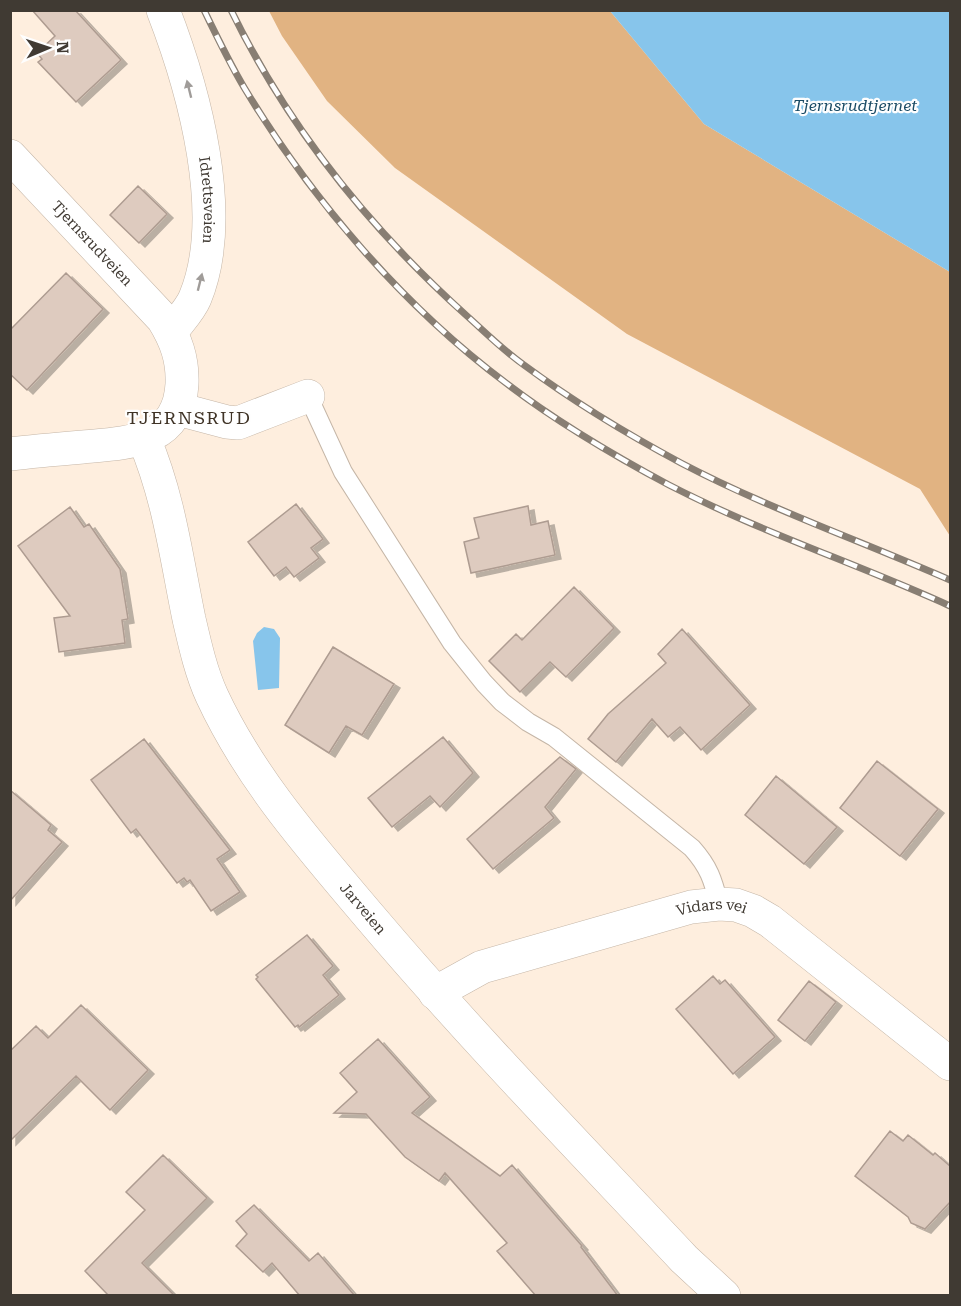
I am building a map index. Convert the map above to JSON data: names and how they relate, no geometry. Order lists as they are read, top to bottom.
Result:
{
  "streets": {
    "street": [
      "Idrettsveien",
      "Tjernsrudveien",
      "Jarveien",
      "Vidars vei"
    ]
  },
  "crossings": [
    ["Idrettsveien", "Tjernsrudveien"],
    ["Jarveien", "Vidars vei"]
  ],
  "one_way": ["Idrettsveien"],
  "districts": ["TJERNSRUD"],
  "water": ["Tjernsrudtjernet"],
  "north": "right"
}
